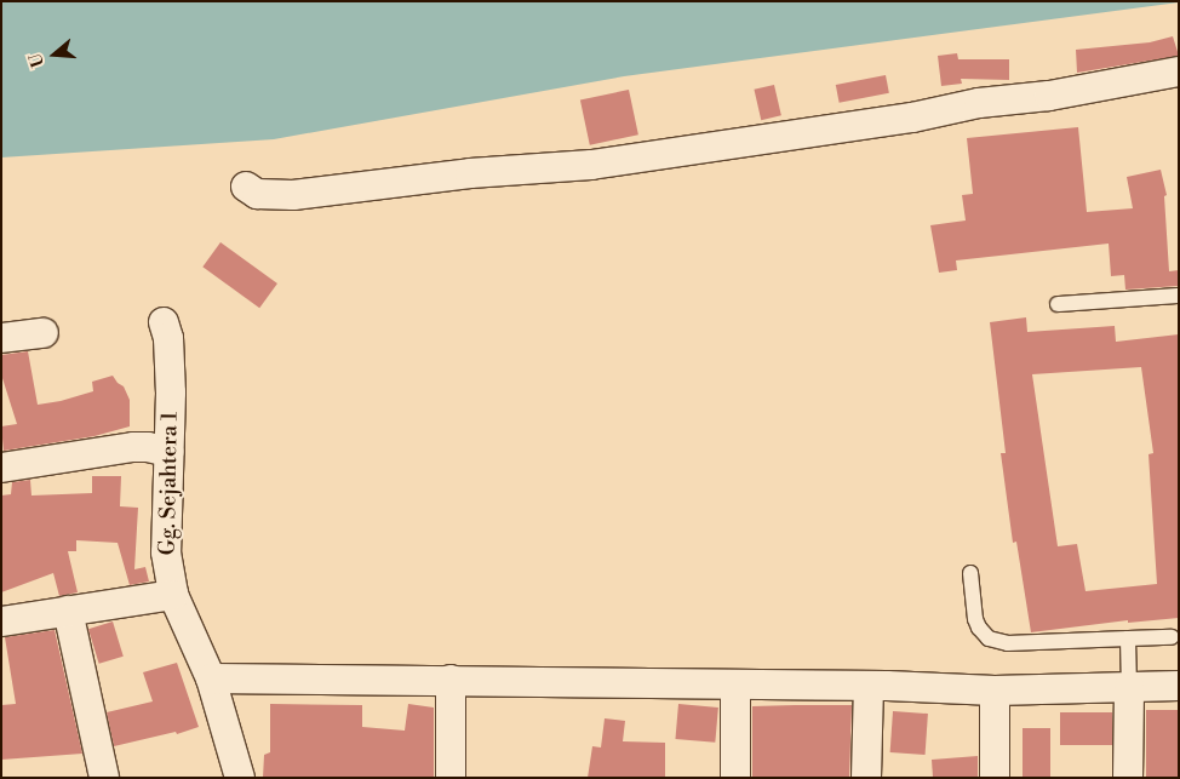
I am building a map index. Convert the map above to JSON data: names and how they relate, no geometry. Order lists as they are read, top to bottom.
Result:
{
  "streets": {
    "street": ["Gg. Sejahtera 1"]
  },
  "north": "left"
}
